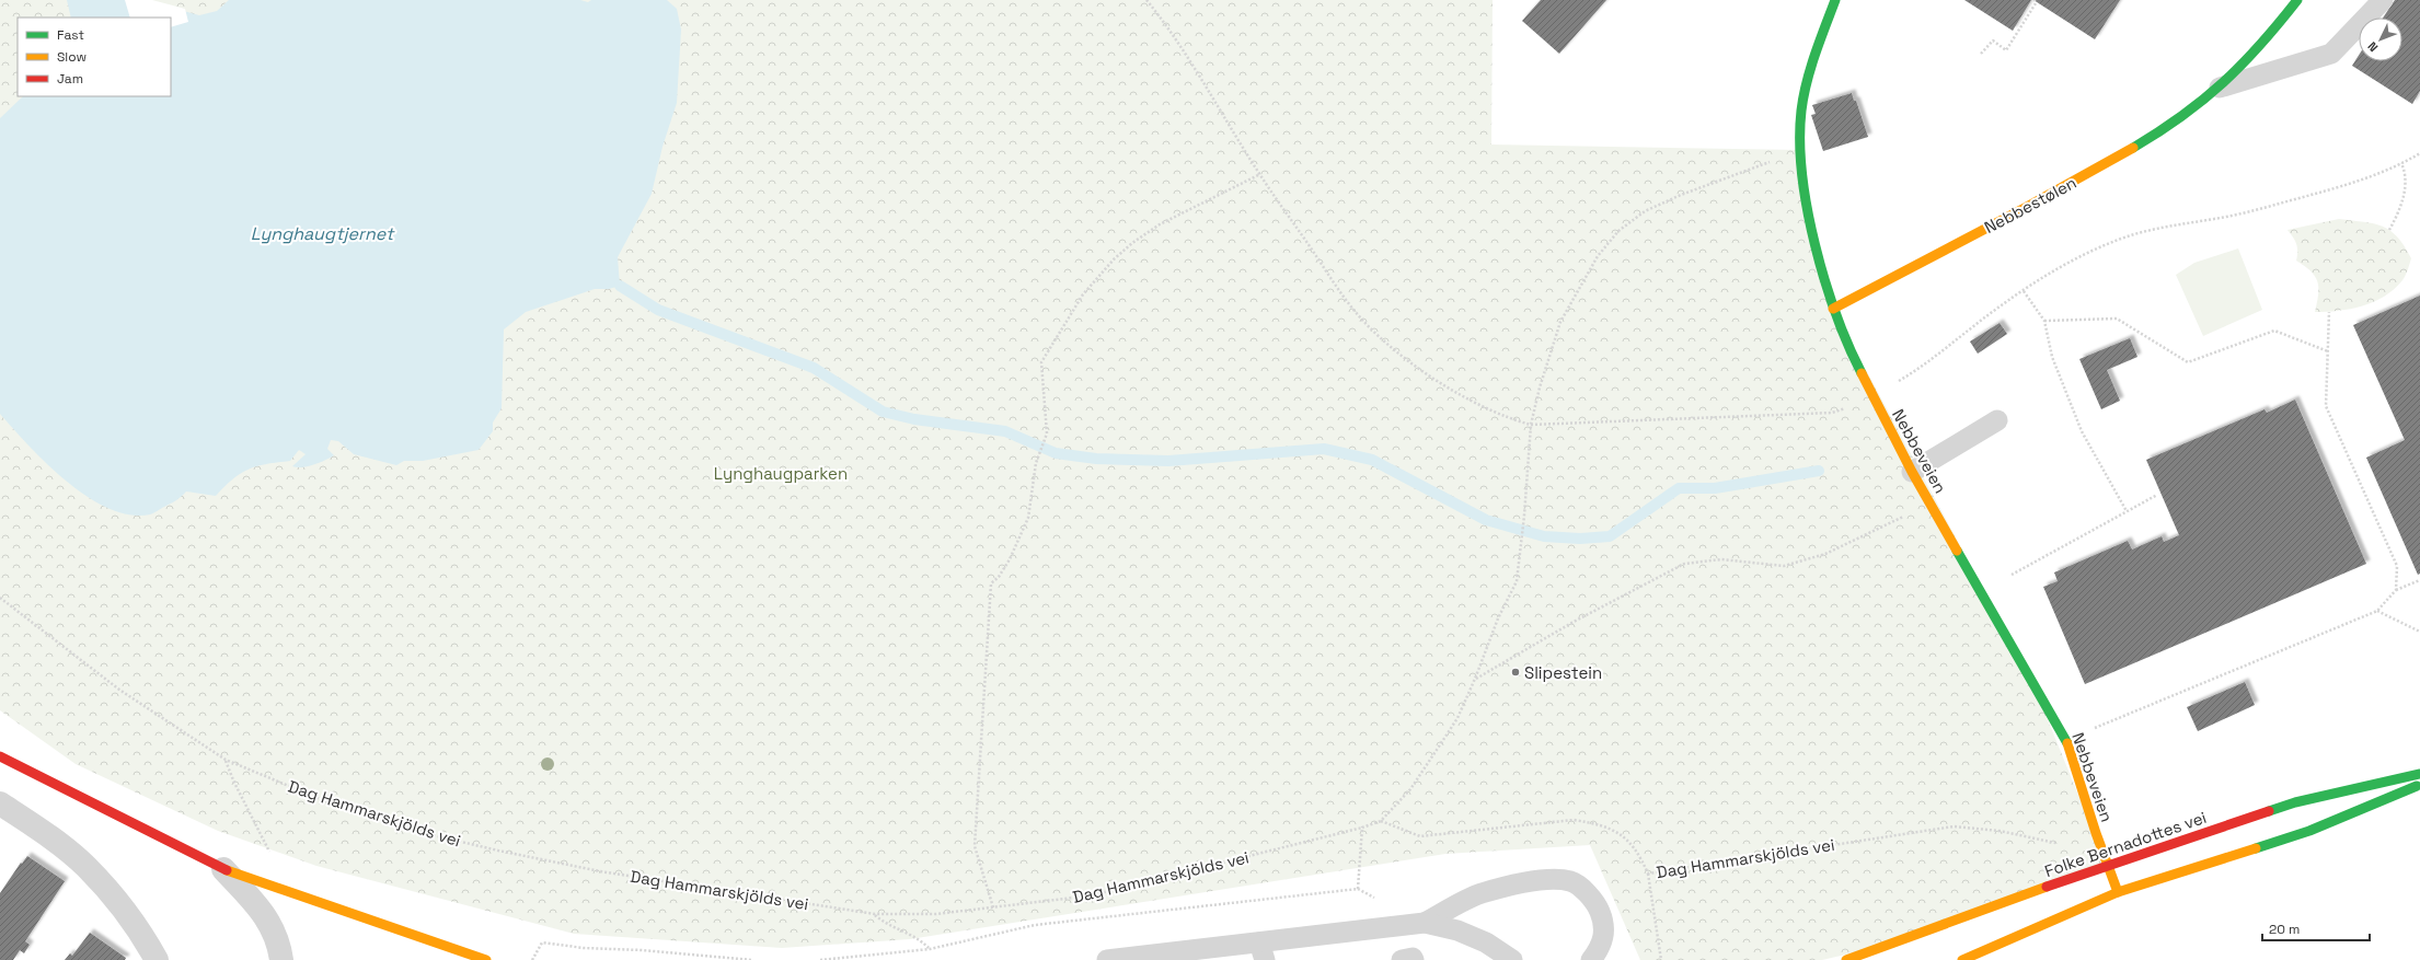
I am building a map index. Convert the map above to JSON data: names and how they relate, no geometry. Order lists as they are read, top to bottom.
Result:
{
  "streets": {
    "main road": ["Nebbestølen", "Nebbeveien", "Folke Bernadottes vei"],
    "path": ["Dag Hammarskjölds vei"]
  },
  "crossings": [
    ["Nebbestølen", "Nebbeveien"],
    ["Nebbeveien", "Dag Hammarskjölds vei"],
    ["Nebbeveien", "Folke Bernadottes vei"]
  ],
  "water": ["Lynghaugtjernet"],
  "parks": ["Lynghaugparken"],
  "places": ["Slipestein"],
  "legend": ["Fast", "Slow", "Jam"],
  "scale_bar": "20 m",
  "north": "bottom left"
}
